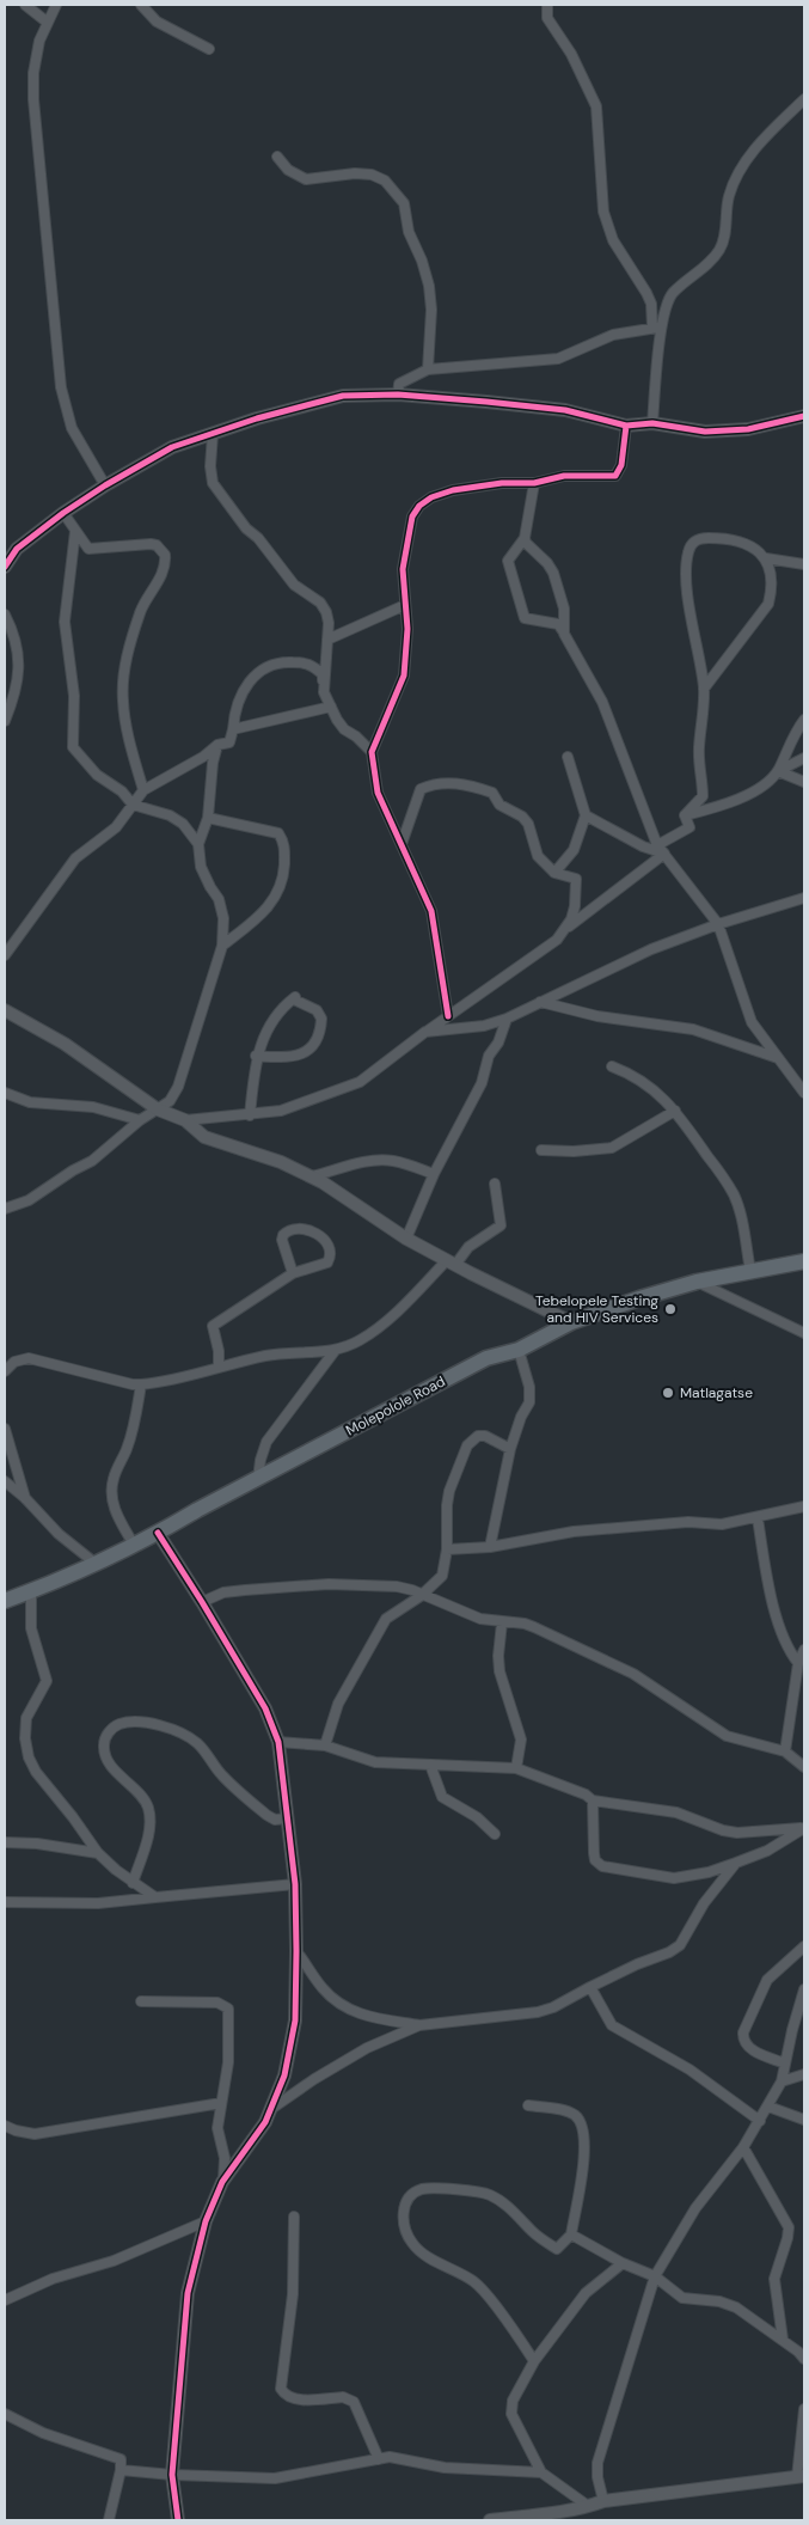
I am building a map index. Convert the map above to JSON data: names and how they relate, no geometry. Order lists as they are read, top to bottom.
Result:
{
  "streets": {
    "main road": ["Molepolole Road"]
  },
  "places": ["Tebelopele Testing and HIV Services", "Matlagatse"]
}
